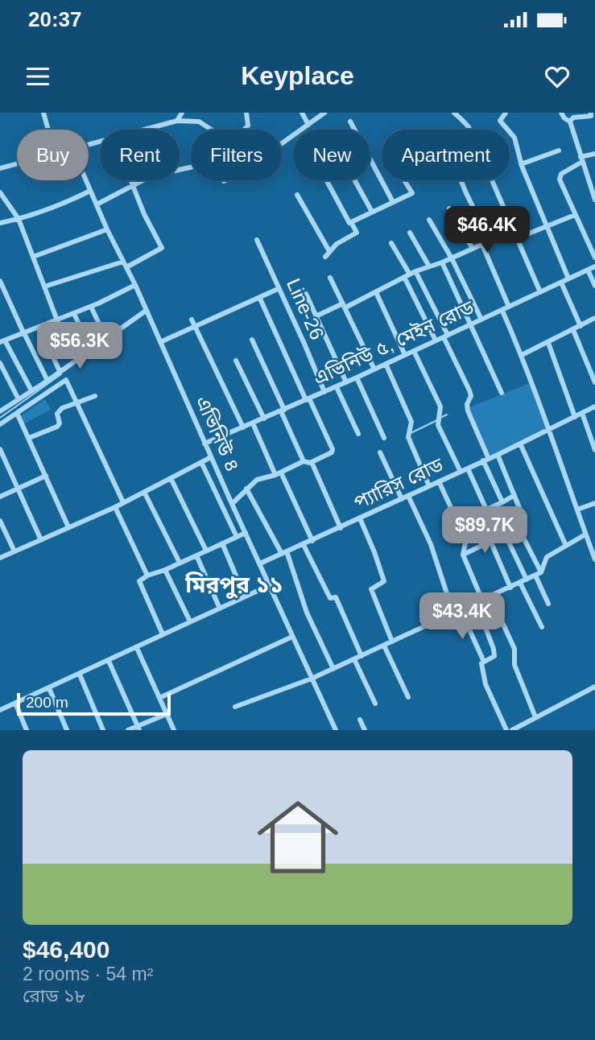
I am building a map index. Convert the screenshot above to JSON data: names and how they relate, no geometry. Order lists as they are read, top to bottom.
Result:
{
  "streets": {
    "street": [
      "Line-26",
      "এভিনিউ ৫, মেইন রোড",
      "এভিনিউ ৪",
      "প্যারিস রোড"
    ]
  },
  "crossings": [
    ["Line-26", "এভিনিউ ৫, মেইন রোড"],
    ["এভিনিউ ৫, মেইন রোড", "এভিনিউ ৪"],
    ["এভিনিউ ৪", "প্যারিস রোড"]
  ],
  "districts": ["মিরপুর ১১"],
  "scale_bar": "200 m",
  "page": {
    "status": "20:37",
    "header": "Keyplace",
    "chip": [
      "Buy",
      "Rent",
      "Filters",
      "New",
      "Apartment"
    ],
    "price": [
      "$46.4K",
      "$56.3K",
      "$89.7K",
      "$43.4K"
    ],
    "scale": "200 m",
    "list": [
      {
        "name": "$46,400",
        "note": "2 rooms · 54 m² · রোড ১৮"
      }
    ]
  }
}
